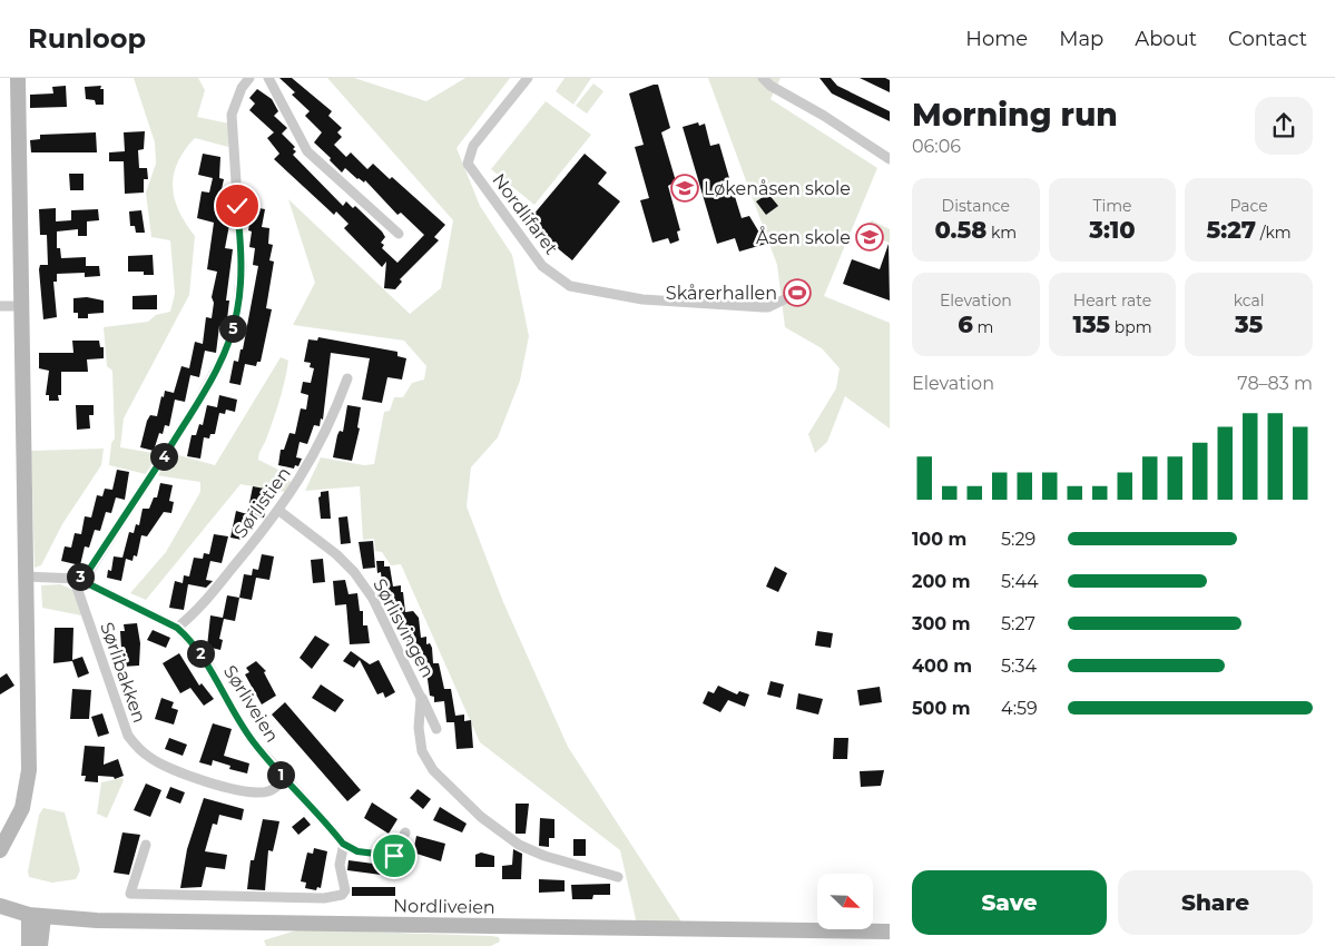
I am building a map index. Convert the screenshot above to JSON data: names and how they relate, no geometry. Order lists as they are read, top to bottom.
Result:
{
  "streets": {
    "main road": ["Nordliveien"],
    "street": [
      "Nordlifaret",
      "Sørlistien",
      "Sørlisvingen",
      "Sørlibakken",
      "Sørliveien"
    ]
  },
  "crossings": [
    ["Sørlistien", "Sørlisvingen"],
    ["Sørlistien", "Sørliveien"],
    ["Sørlibakken", "Sørliveien"]
  ],
  "places": {
    "school or university": ["Løkenåsen skole", "Åsen skole"],
    "sports": ["Skårerhallen"]
  },
  "north": "bottom right",
  "page": {
    "header": "Runloop",
    "nav": [
      "Home",
      "Map",
      "About",
      "Contact"
    ],
    "heading": ["Morning run", "06:06"],
    "stats": [
      ["Distance", "0.58 km"],
      ["Time", "3:10"],
      ["Pace", "5:27 /km"],
      ["Elevation", "6 m"],
      ["Heart rate", "135 bpm"],
      ["kcal", "35"]
    ],
    "pins": [
      "5",
      "4",
      "3",
      "2",
      "1"
    ],
    "chart": ["Elevation", "78–83 m"],
    "list": [
      {
        "name": "100 m",
        "note": "5:29"
      },
      {
        "name": "200 m",
        "note": "5:44"
      },
      {
        "name": "300 m",
        "note": "5:27"
      },
      {
        "name": "400 m",
        "note": "5:34"
      },
      {
        "name": "500 m",
        "note": "4:59"
      }
    ],
    "buttons": ["Save", "Share"]
  }
}
